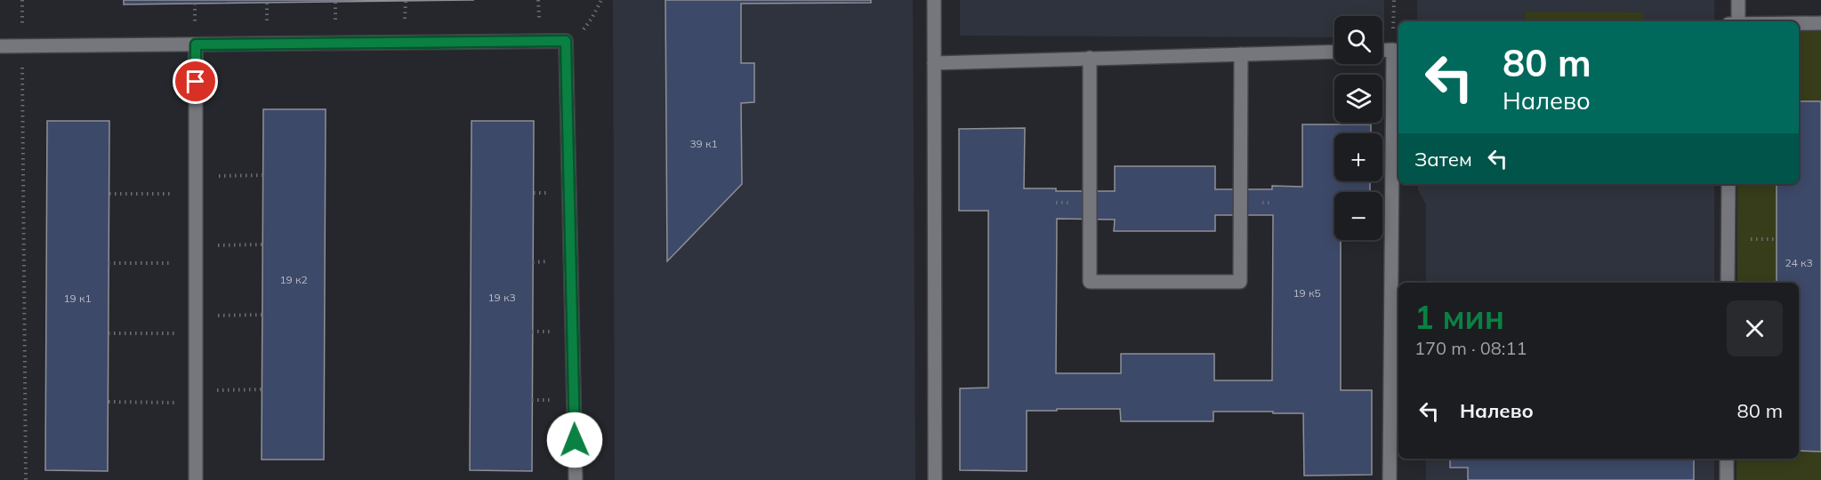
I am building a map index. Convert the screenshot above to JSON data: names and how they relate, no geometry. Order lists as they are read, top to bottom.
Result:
{
  "house_numbers": [
    "39 к1",
    "24 к3",
    "19 к2",
    "19 к5",
    "19 к3",
    "19 к1"
  ],
  "page": {
    "map_buttons": ["+", "−"],
    "turn": ["80 m", "Налево"],
    "then": "Затем",
    "heading": ["1 мин", "170 m · 08:11"],
    "list": [
      {
        "name": "Налево",
        "value": "80 m"
      }
    ]
  }
}
